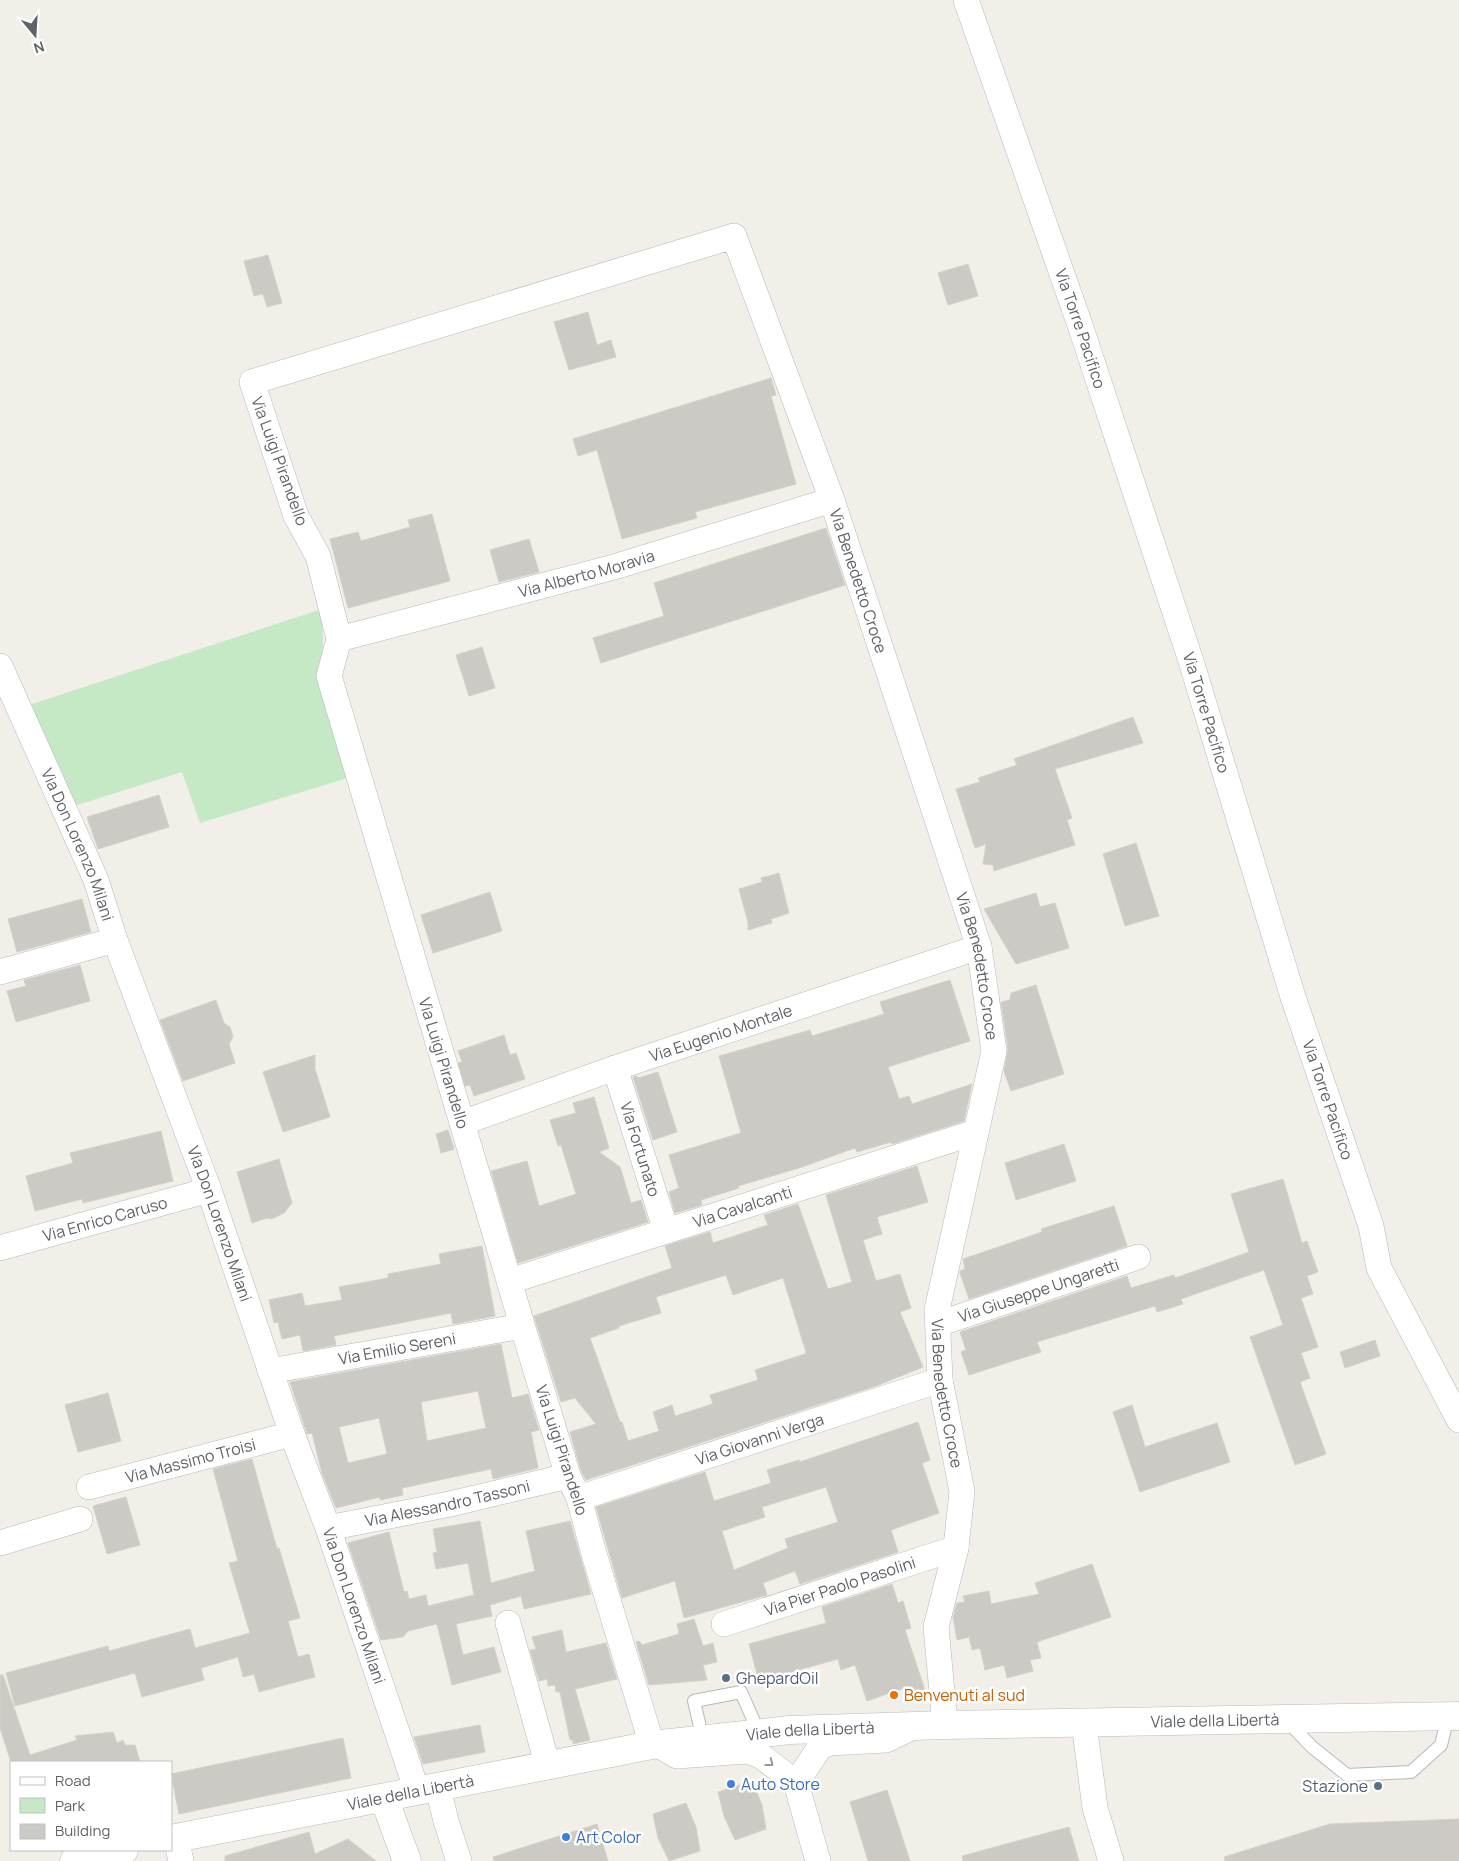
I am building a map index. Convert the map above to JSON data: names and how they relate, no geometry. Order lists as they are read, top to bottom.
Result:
{
  "streets": {
    "main road": ["Viale della Libertà"],
    "street": [
      "Via Torre Pacifico",
      "Via Luigi Pirandello",
      "Via Alberto Moravia",
      "Via Benedetto Croce",
      "Via Don Lorenzo Milani",
      "Via Eugenio Montale",
      "Via Fortunato",
      "Via Cavalcanti",
      "Via Enrico Caruso",
      "Via Giuseppe Ungaretti",
      "Via Emilio Sereni",
      "Via Giovanni Verga",
      "Via Massimo Troisi",
      "Via Alessandro Tassoni",
      "Via Pier Paolo Pasolini"
    ]
  },
  "crossings": [
    ["Via Luigi Pirandello", "Via Alberto Moravia"],
    ["Via Luigi Pirandello", "Via Benedetto Croce"],
    ["Via Luigi Pirandello", "Via Eugenio Montale"],
    ["Via Luigi Pirandello", "Via Cavalcanti"],
    ["Via Luigi Pirandello", "Via Emilio Sereni"],
    ["Via Luigi Pirandello", "Via Giovanni Verga"],
    ["Via Luigi Pirandello", "Via Alessandro Tassoni"],
    ["Via Luigi Pirandello", "Viale della Libertà"],
    ["Via Alberto Moravia", "Via Benedetto Croce"],
    ["Via Benedetto Croce", "Via Eugenio Montale"],
    ["Via Benedetto Croce", "Via Cavalcanti"],
    ["Via Benedetto Croce", "Via Giuseppe Ungaretti"],
    ["Via Benedetto Croce", "Via Giovanni Verga"],
    ["Via Benedetto Croce", "Via Pier Paolo Pasolini"],
    ["Via Benedetto Croce", "Viale della Libertà"],
    ["Via Don Lorenzo Milani", "Via Enrico Caruso"],
    ["Via Don Lorenzo Milani", "Via Emilio Sereni"],
    ["Via Don Lorenzo Milani", "Via Massimo Troisi"],
    ["Via Don Lorenzo Milani", "Via Alessandro Tassoni"],
    ["Via Don Lorenzo Milani", "Viale della Libertà"],
    ["Via Eugenio Montale", "Via Fortunato"],
    ["Via Fortunato", "Via Cavalcanti"],
    ["Via Giovanni Verga", "Via Alessandro Tassoni"]
  ],
  "places": [
    "GhepardOil",
    "Benvenuti al sud",
    "Auto Store",
    "Stazione",
    "Art Color"
  ],
  "legend": ["Road", "Park", "Building"],
  "north": "bottom"
}
